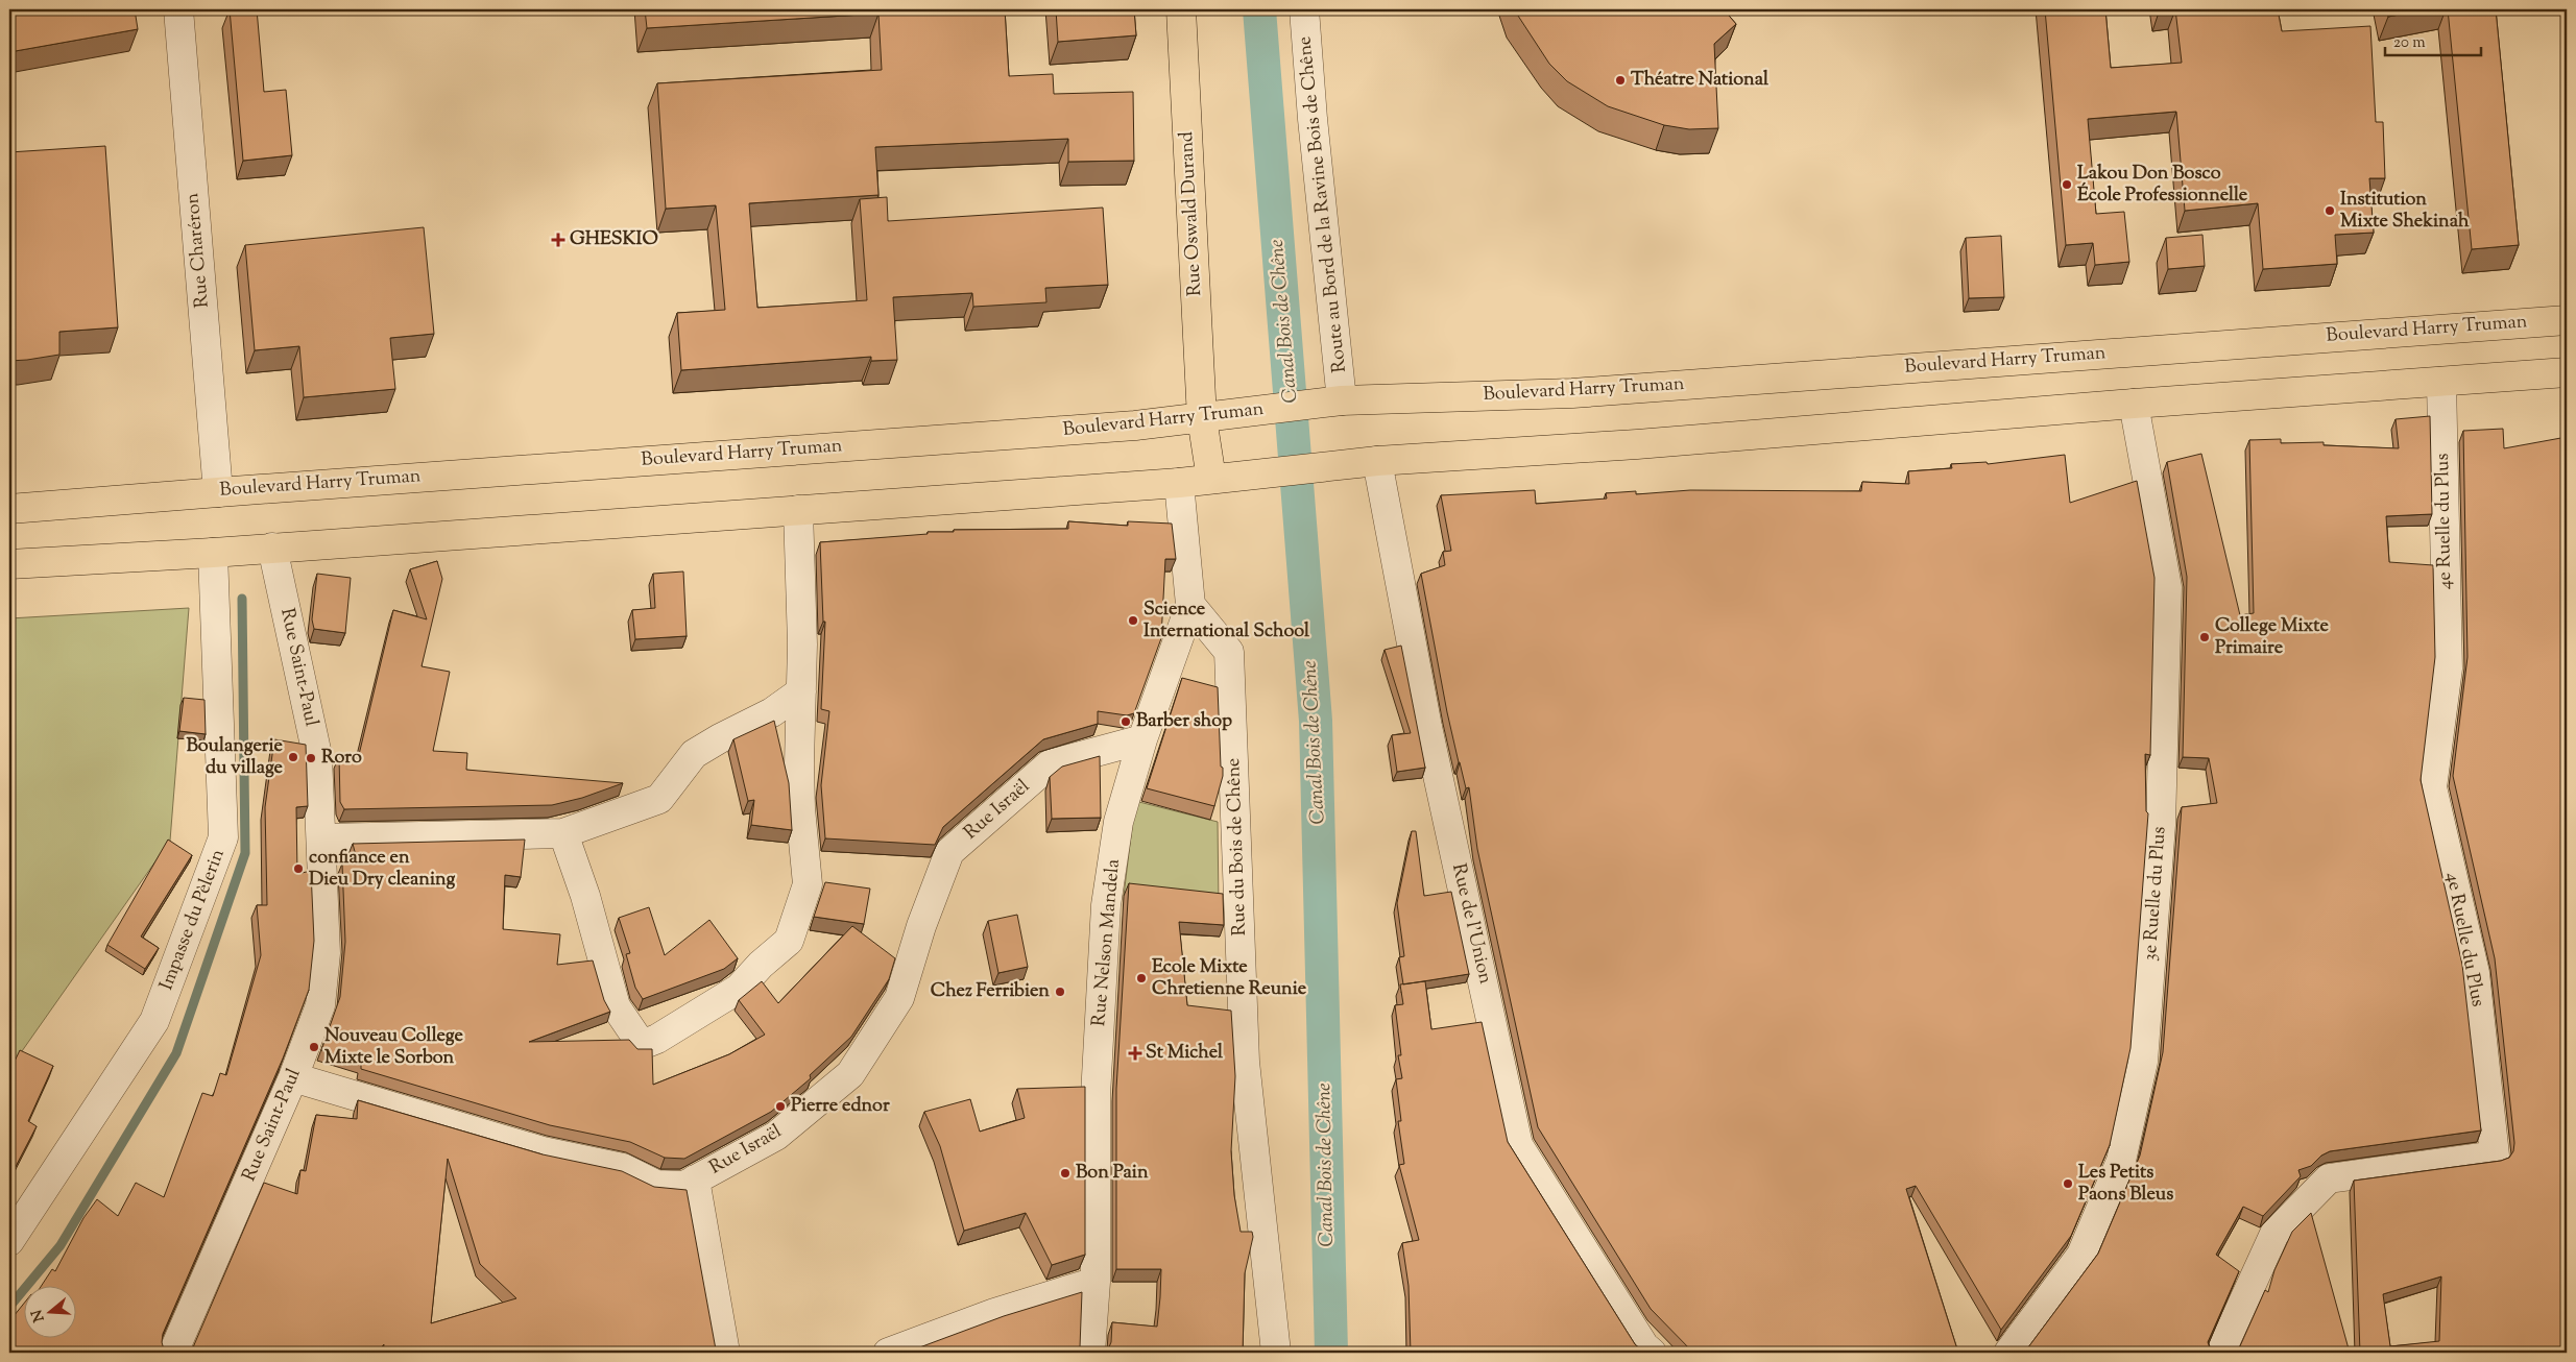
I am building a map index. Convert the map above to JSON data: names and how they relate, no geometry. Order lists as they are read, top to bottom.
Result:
{
  "streets": {
    "main road": ["Rue Oswald Durand", "Boulevard Harry Truman"],
    "street": [
      "Route au Bord de la Ravine Bois de Chêne",
      "Rue Charéron",
      "4e Ruelle du Plus",
      "Rue Saint-Paul",
      "Rue Israël",
      "Rue du Bois de Chêne",
      "3e Ruelle du Plus",
      "Impasse du Pèlerin",
      "Rue de l'Union",
      "Rue Nelson Mandela"
    ]
  },
  "crossings": [
    ["Route au Bord de la Ravine Bois de Chêne", "Boulevard Harry Truman"],
    ["Rue Oswald Durand", "Boulevard Harry Truman"],
    ["Rue Charéron", "Boulevard Harry Truman"],
    ["Rue Saint-Paul", "Rue Israël"],
    ["Rue Israël", "Rue Nelson Mandela"],
    ["Rue du Bois de Chêne", "Rue Nelson Mandela"]
  ],
  "water": ["Canal Bois de Chêne"],
  "places": {
    "other": [
      "Théatre National",
      "Lakou Don Bosco École Professionnelle",
      "Institution Mixte Shekinah",
      "Science International School",
      "College Mixte Primaire",
      "Barber shop",
      "Boulangerie du village",
      "Roro",
      "confiance en Dieu Dry cleaning",
      "Ecole Mixte Chretienne Reunie",
      "Chez Ferribien",
      "Nouveau College Mixte le Sorbon",
      "Pierre ednor",
      "Bon Pain",
      "Les Petits Paons Bleus"
    ],
    "health": ["GHESKIO", "St Michel"]
  },
  "scale_bar": "20 m",
  "north": "left"
}
